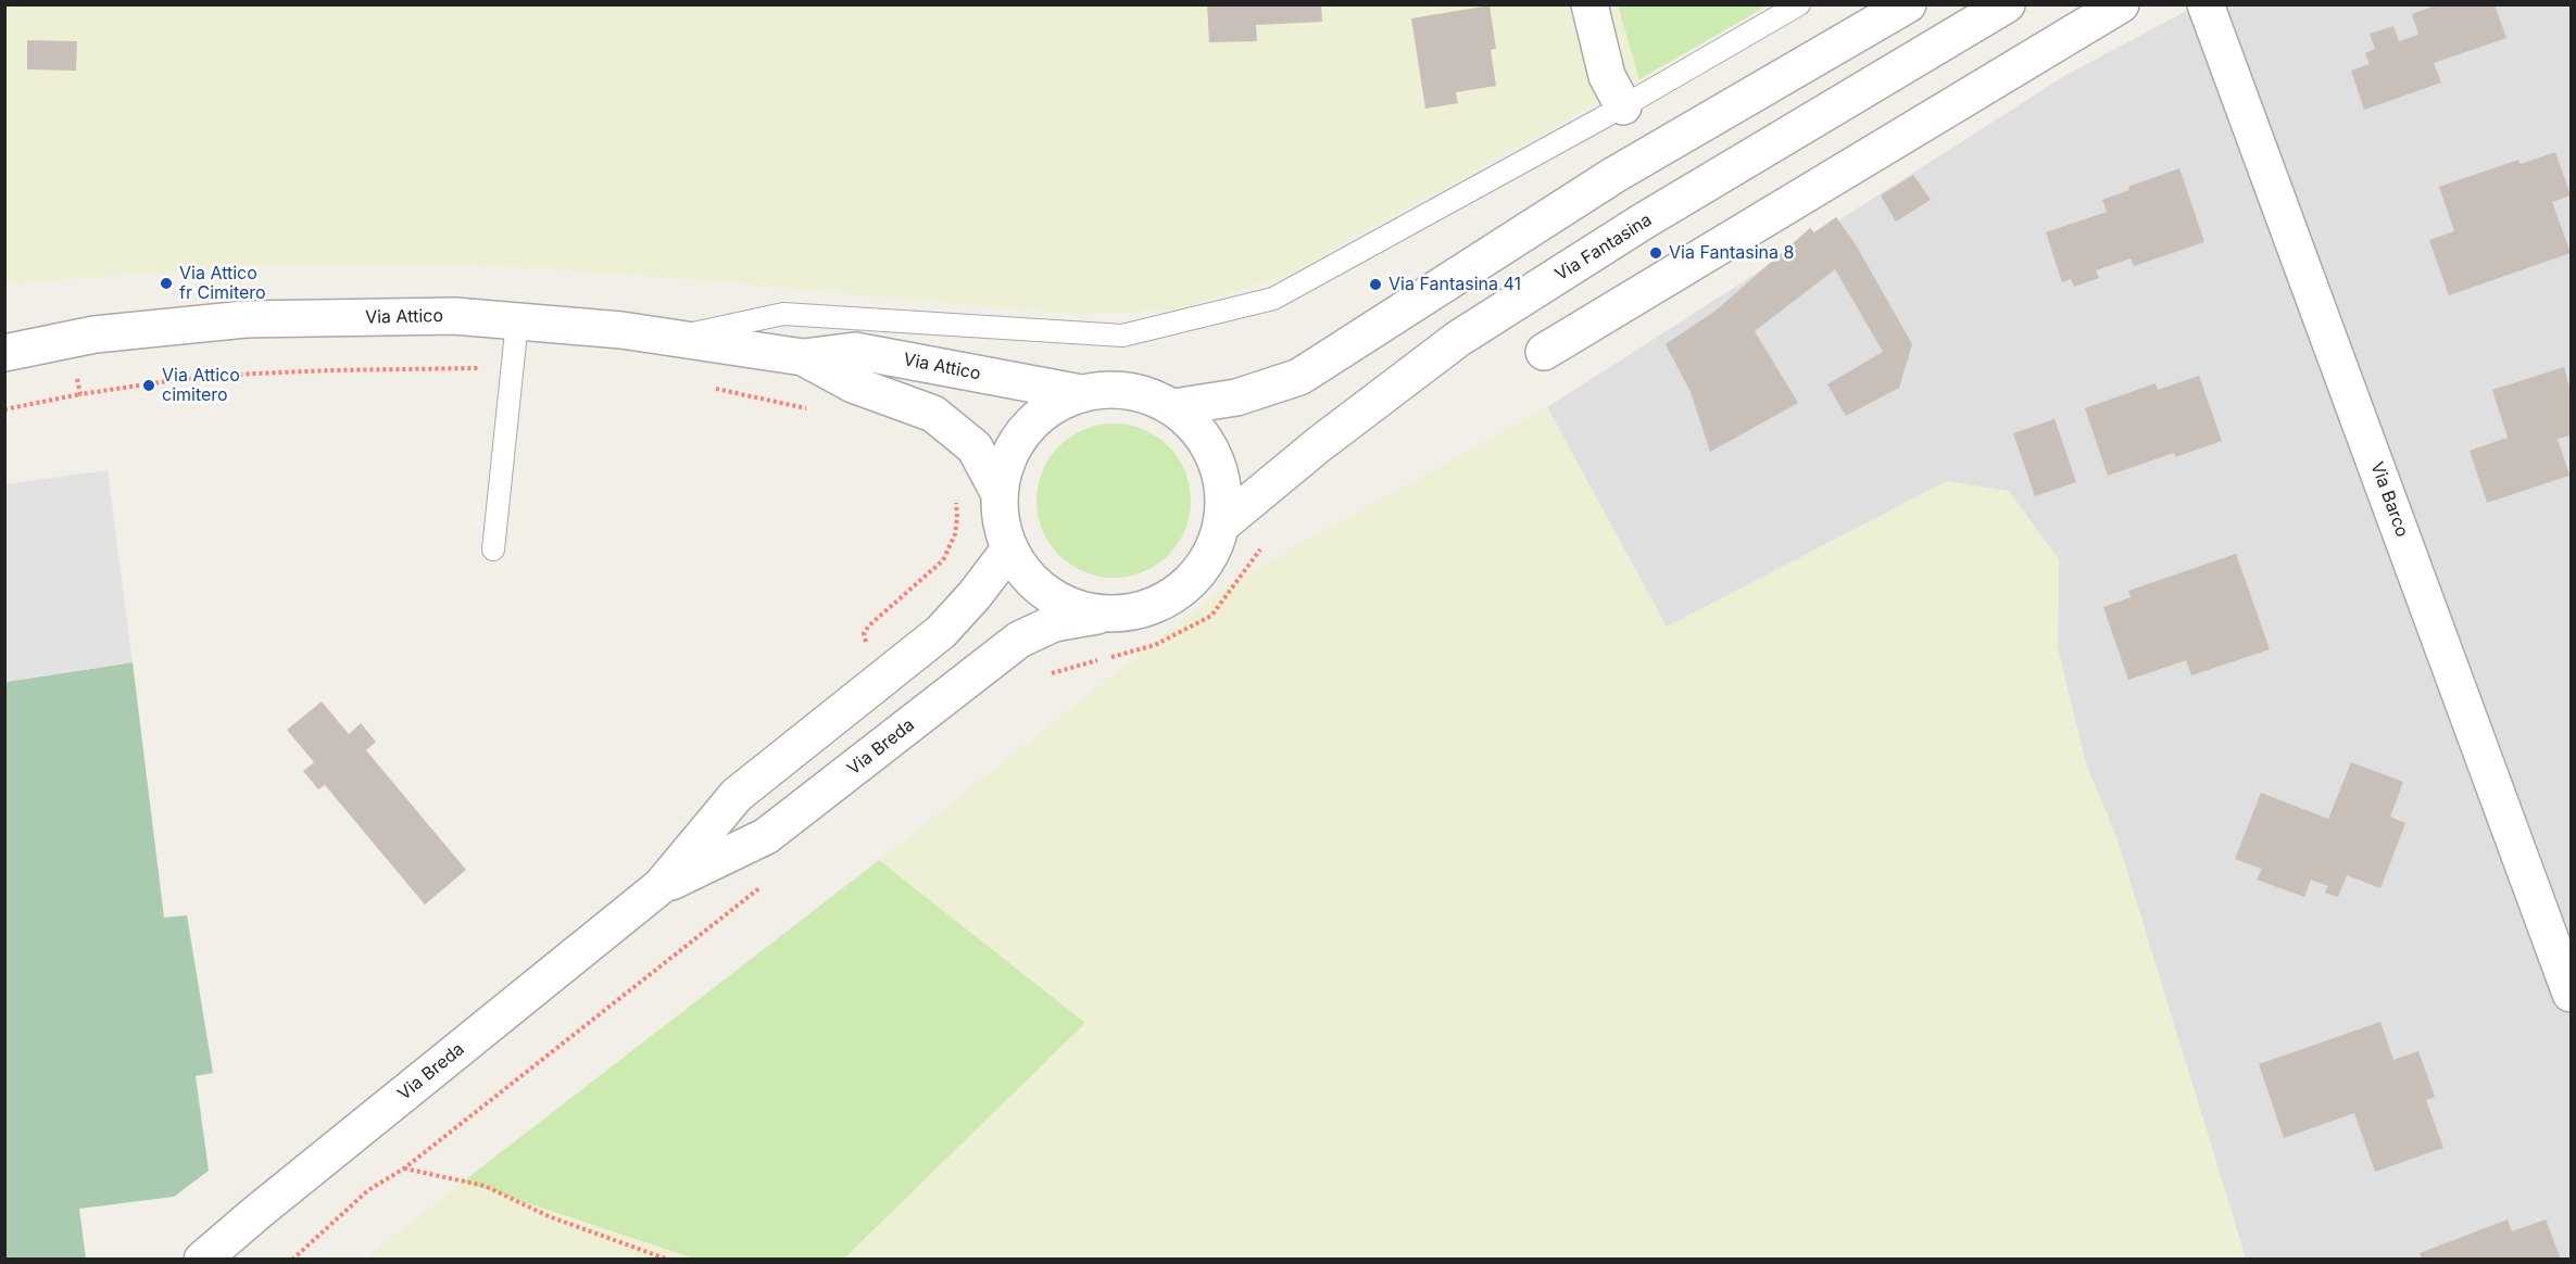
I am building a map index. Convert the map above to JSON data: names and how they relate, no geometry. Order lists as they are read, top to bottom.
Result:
{
  "streets": {
    "street": [
      "Via Fantasina",
      "Via Attico",
      "Via Barco",
      "Via Breda"
    ]
  },
  "crossings": [
    ["Via Fantasina", "Via Attico"],
    ["Via Fantasina", "Via Breda"],
    ["Via Attico", "Via Breda"]
  ],
  "places": [
    "Via Fantasina 8",
    "Via Attico fr Cimitero",
    "Via Fantasina 41",
    "Via Attico cimitero"
  ]
}
